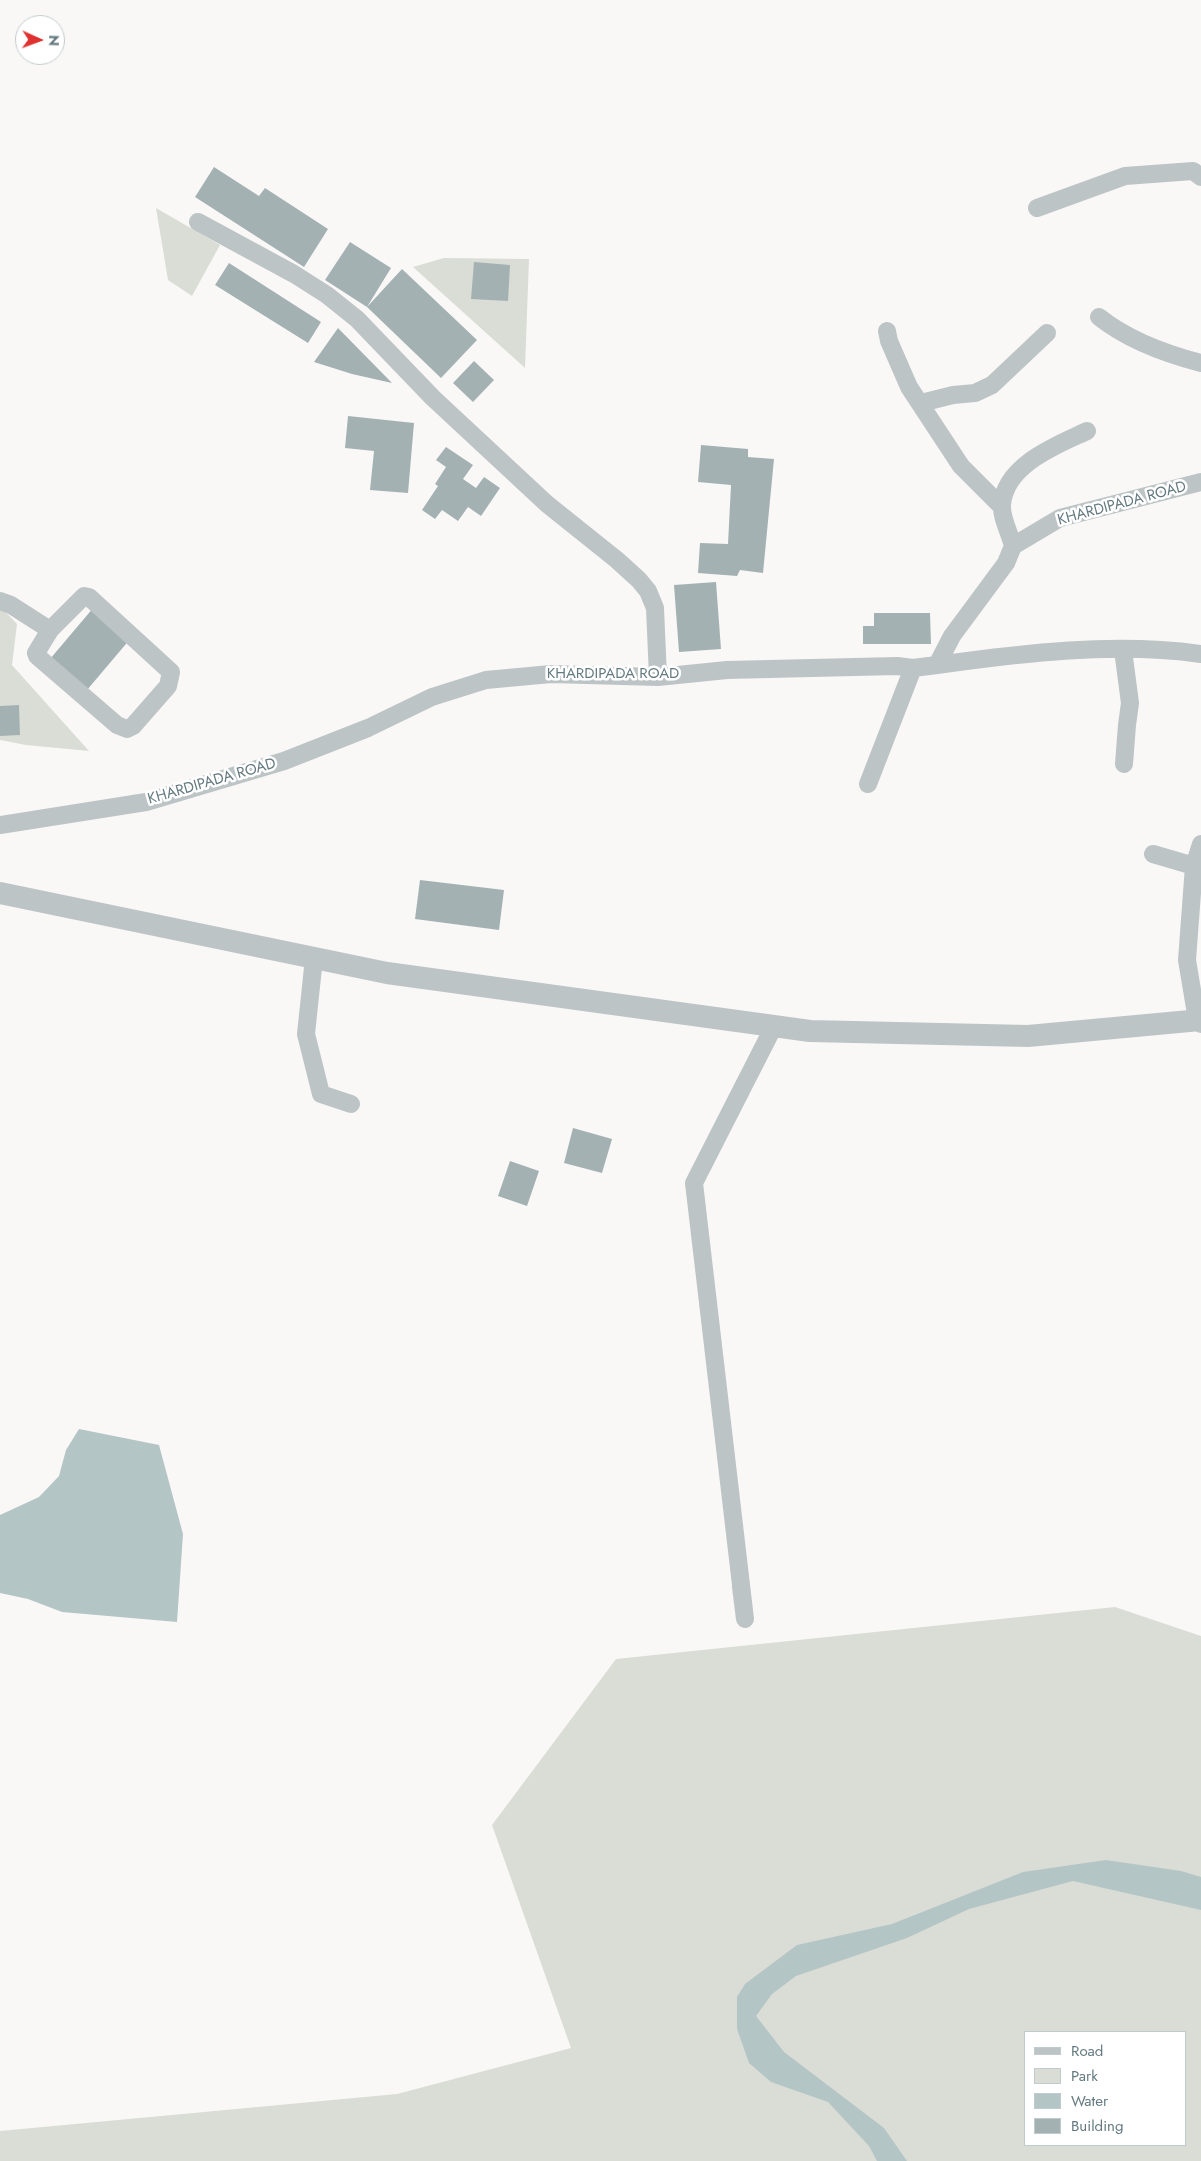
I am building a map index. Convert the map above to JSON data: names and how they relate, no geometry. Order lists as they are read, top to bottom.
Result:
{
  "streets": {
    "street": ["KHARDIPADA ROAD"]
  },
  "legend": [
    "Road",
    "Park",
    "Water",
    "Building"
  ],
  "north": "right"
}
